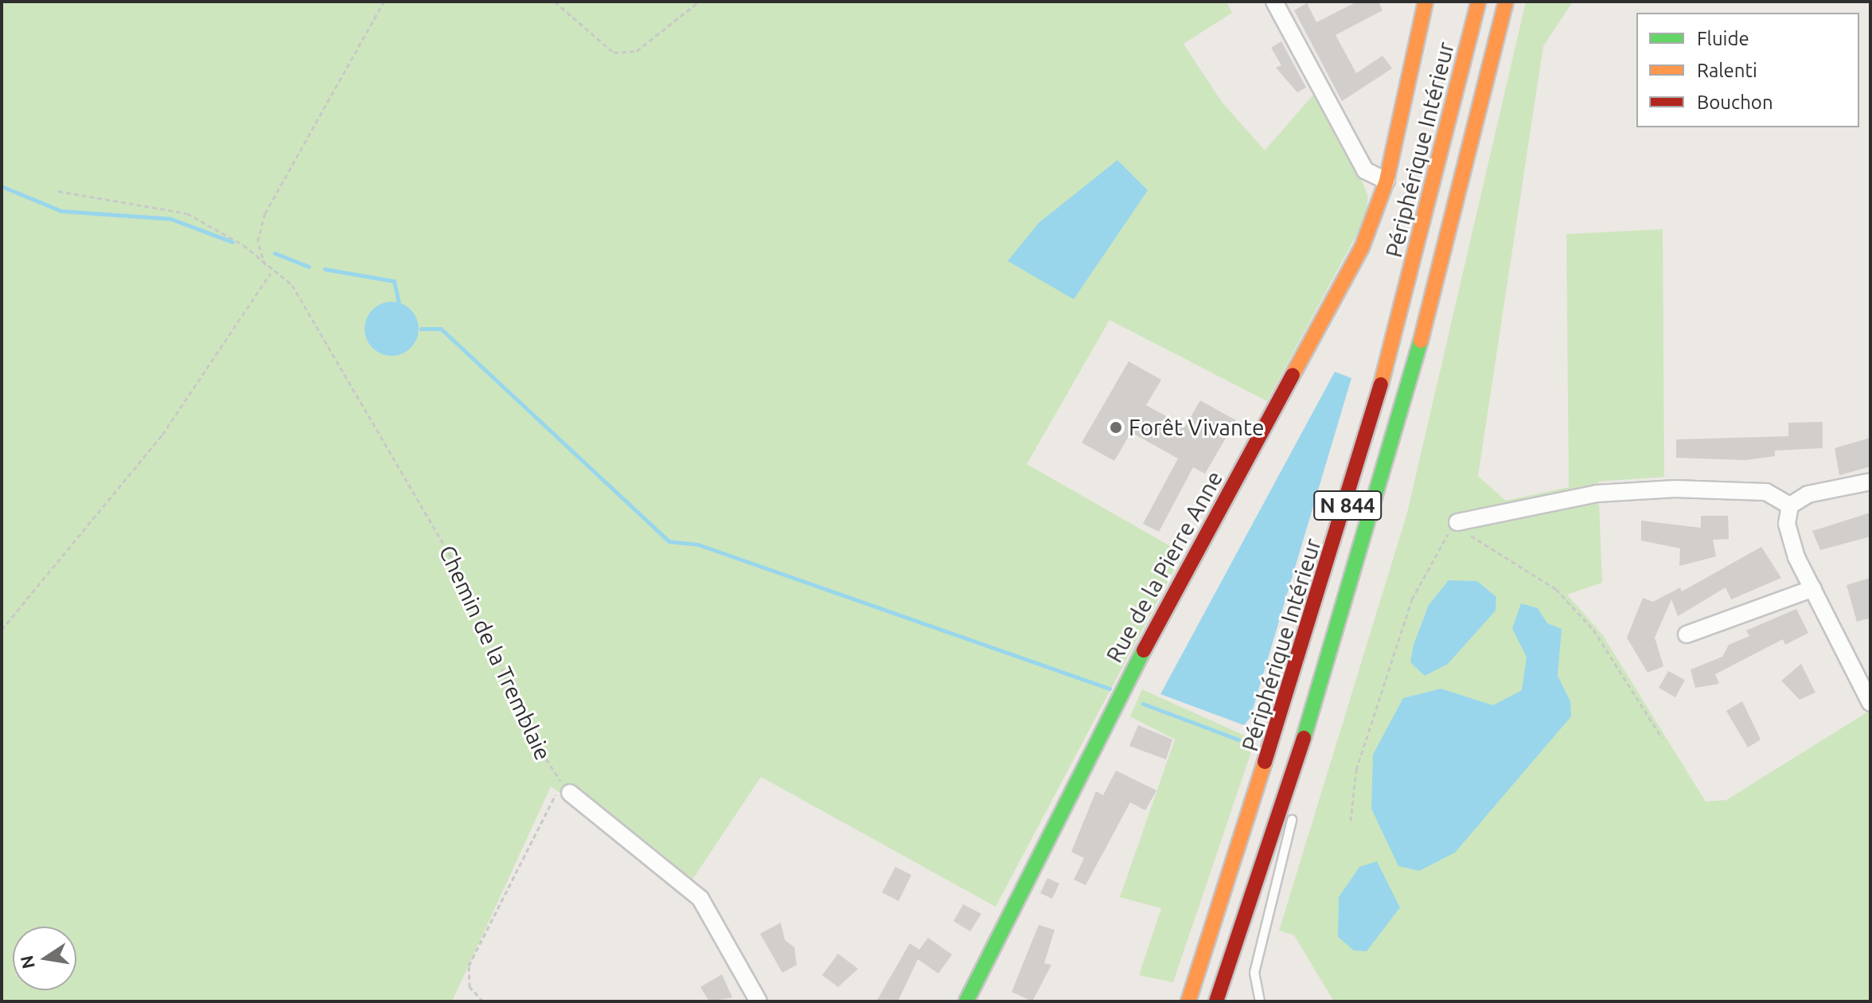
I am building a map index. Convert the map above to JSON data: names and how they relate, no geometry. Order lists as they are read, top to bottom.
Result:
{
  "streets": {
    "main road": ["Périphérique Intérieur", "N 844", "Rue de la Pierre Anne"],
    "path": ["Chemin de la Tremblaie"]
  },
  "places": ["Forêt Vivante"],
  "legend": ["Fluide", "Ralenti", "Bouchon"],
  "north": "left"
}
